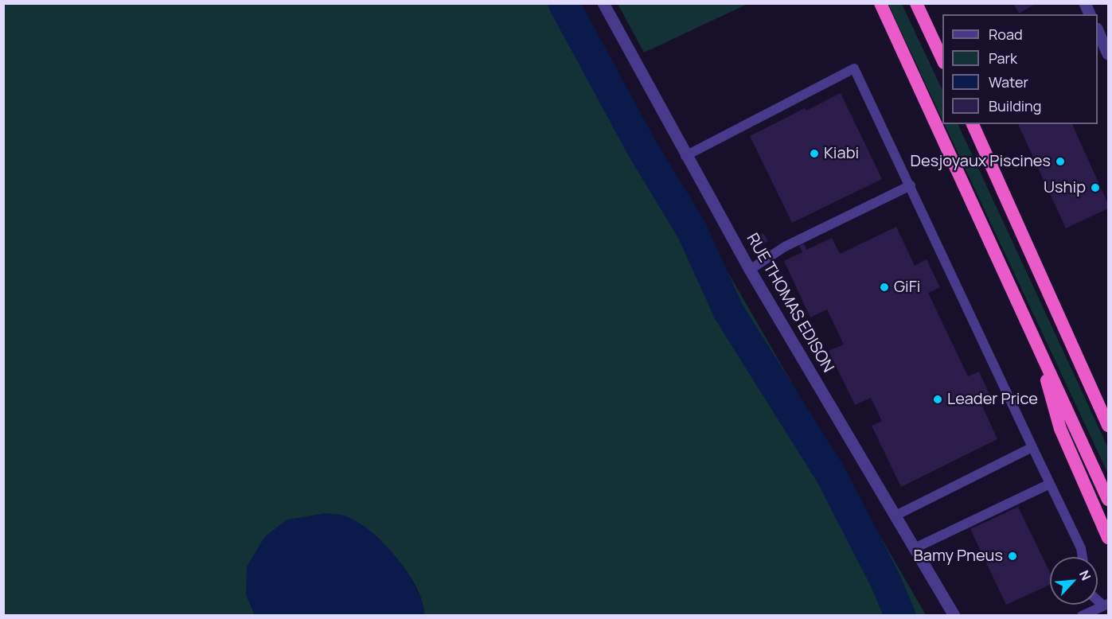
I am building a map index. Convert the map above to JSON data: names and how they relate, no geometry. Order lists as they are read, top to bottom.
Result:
{
  "streets": {
    "street": ["RUE THOMAS EDISON"]
  },
  "places": [
    "Kiabi",
    "Desjoyaux Piscines",
    "Uship",
    "GiFi",
    "Leader Price",
    "Bamy Pneus"
  ],
  "legend": [
    "Road",
    "Park",
    "Water",
    "Building"
  ],
  "north": "top right"
}
